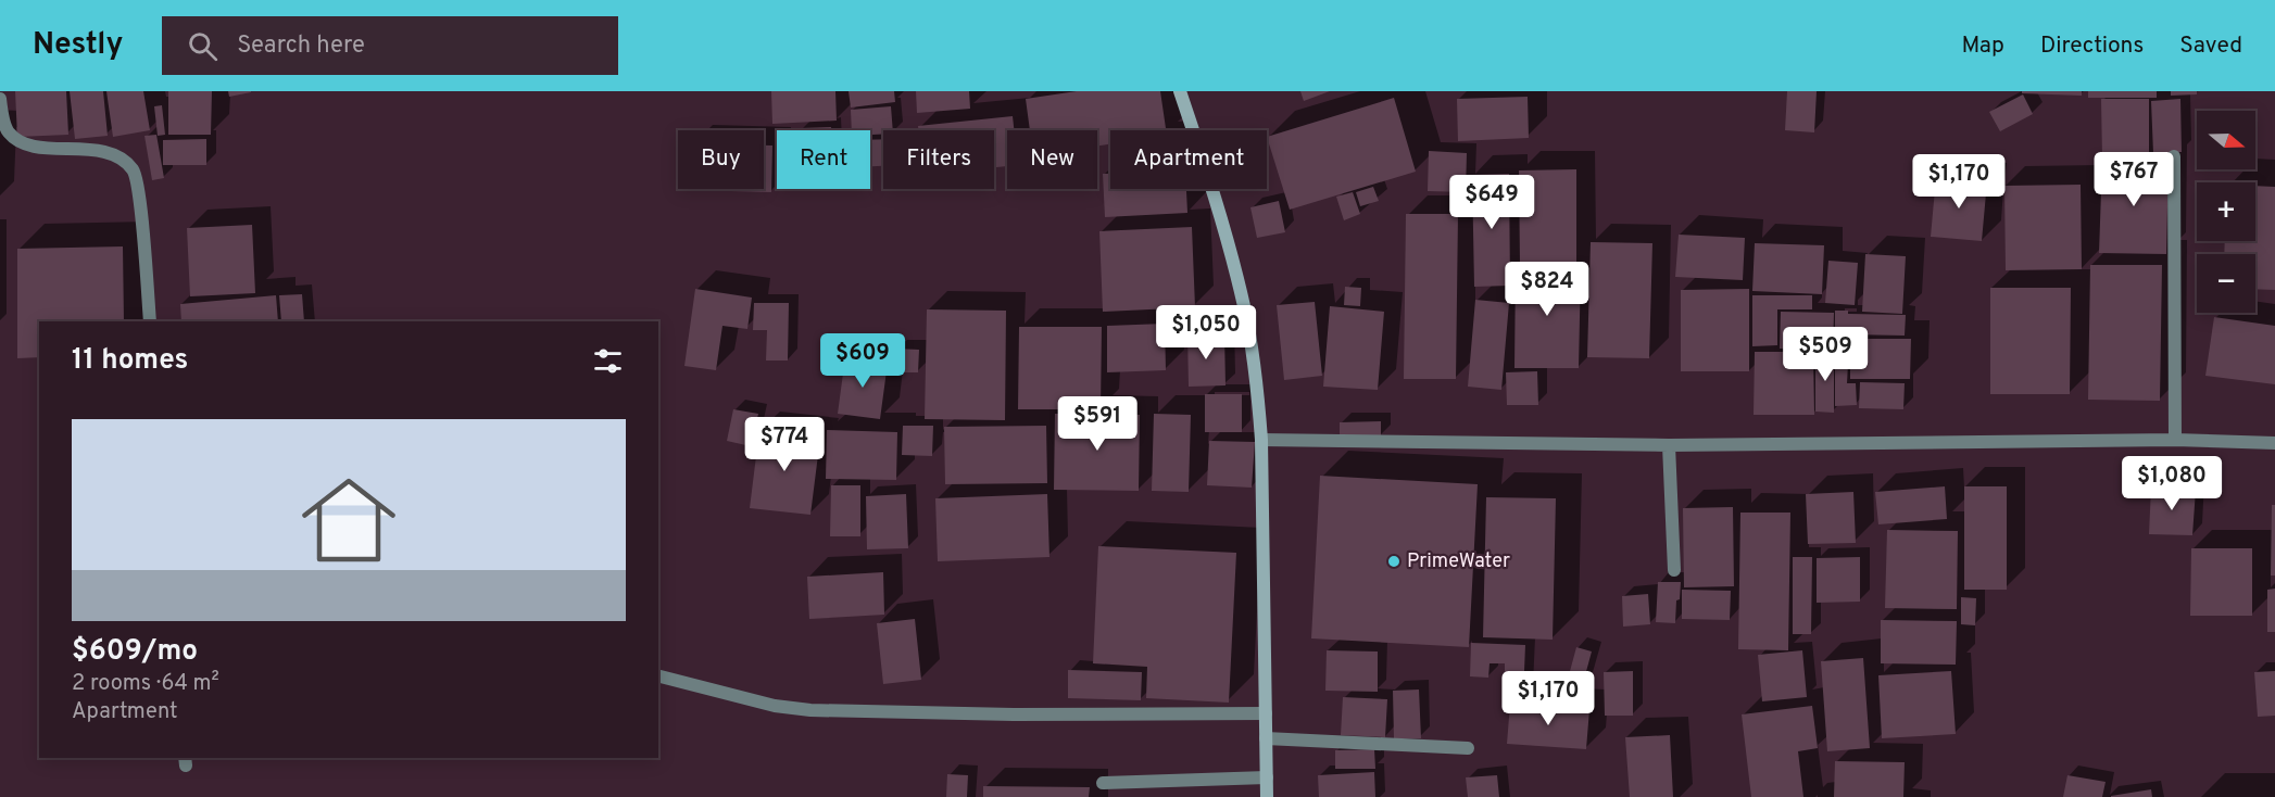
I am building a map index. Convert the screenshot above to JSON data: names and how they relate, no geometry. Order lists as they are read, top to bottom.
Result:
{
  "places": ["PrimeWater"],
  "north": "right",
  "page": {
    "header": "Nestly",
    "search": "Search here",
    "nav": ["Map", "Directions", "Saved"],
    "map_buttons": ["+", "−"],
    "chip": [
      "Buy",
      "Rent",
      "Filters",
      "New",
      "Apartment"
    ],
    "price": [
      "$767",
      "$1,170",
      "$649",
      "$824",
      "$1,050",
      "$509",
      "$609",
      "$591",
      "$774",
      "$1,080",
      "$1,170"
    ],
    "heading": "11 homes",
    "list": [
      {
        "name": "$609/mo",
        "note": "2 rooms · 64 m² · Apartment"
      }
    ]
  }
}
